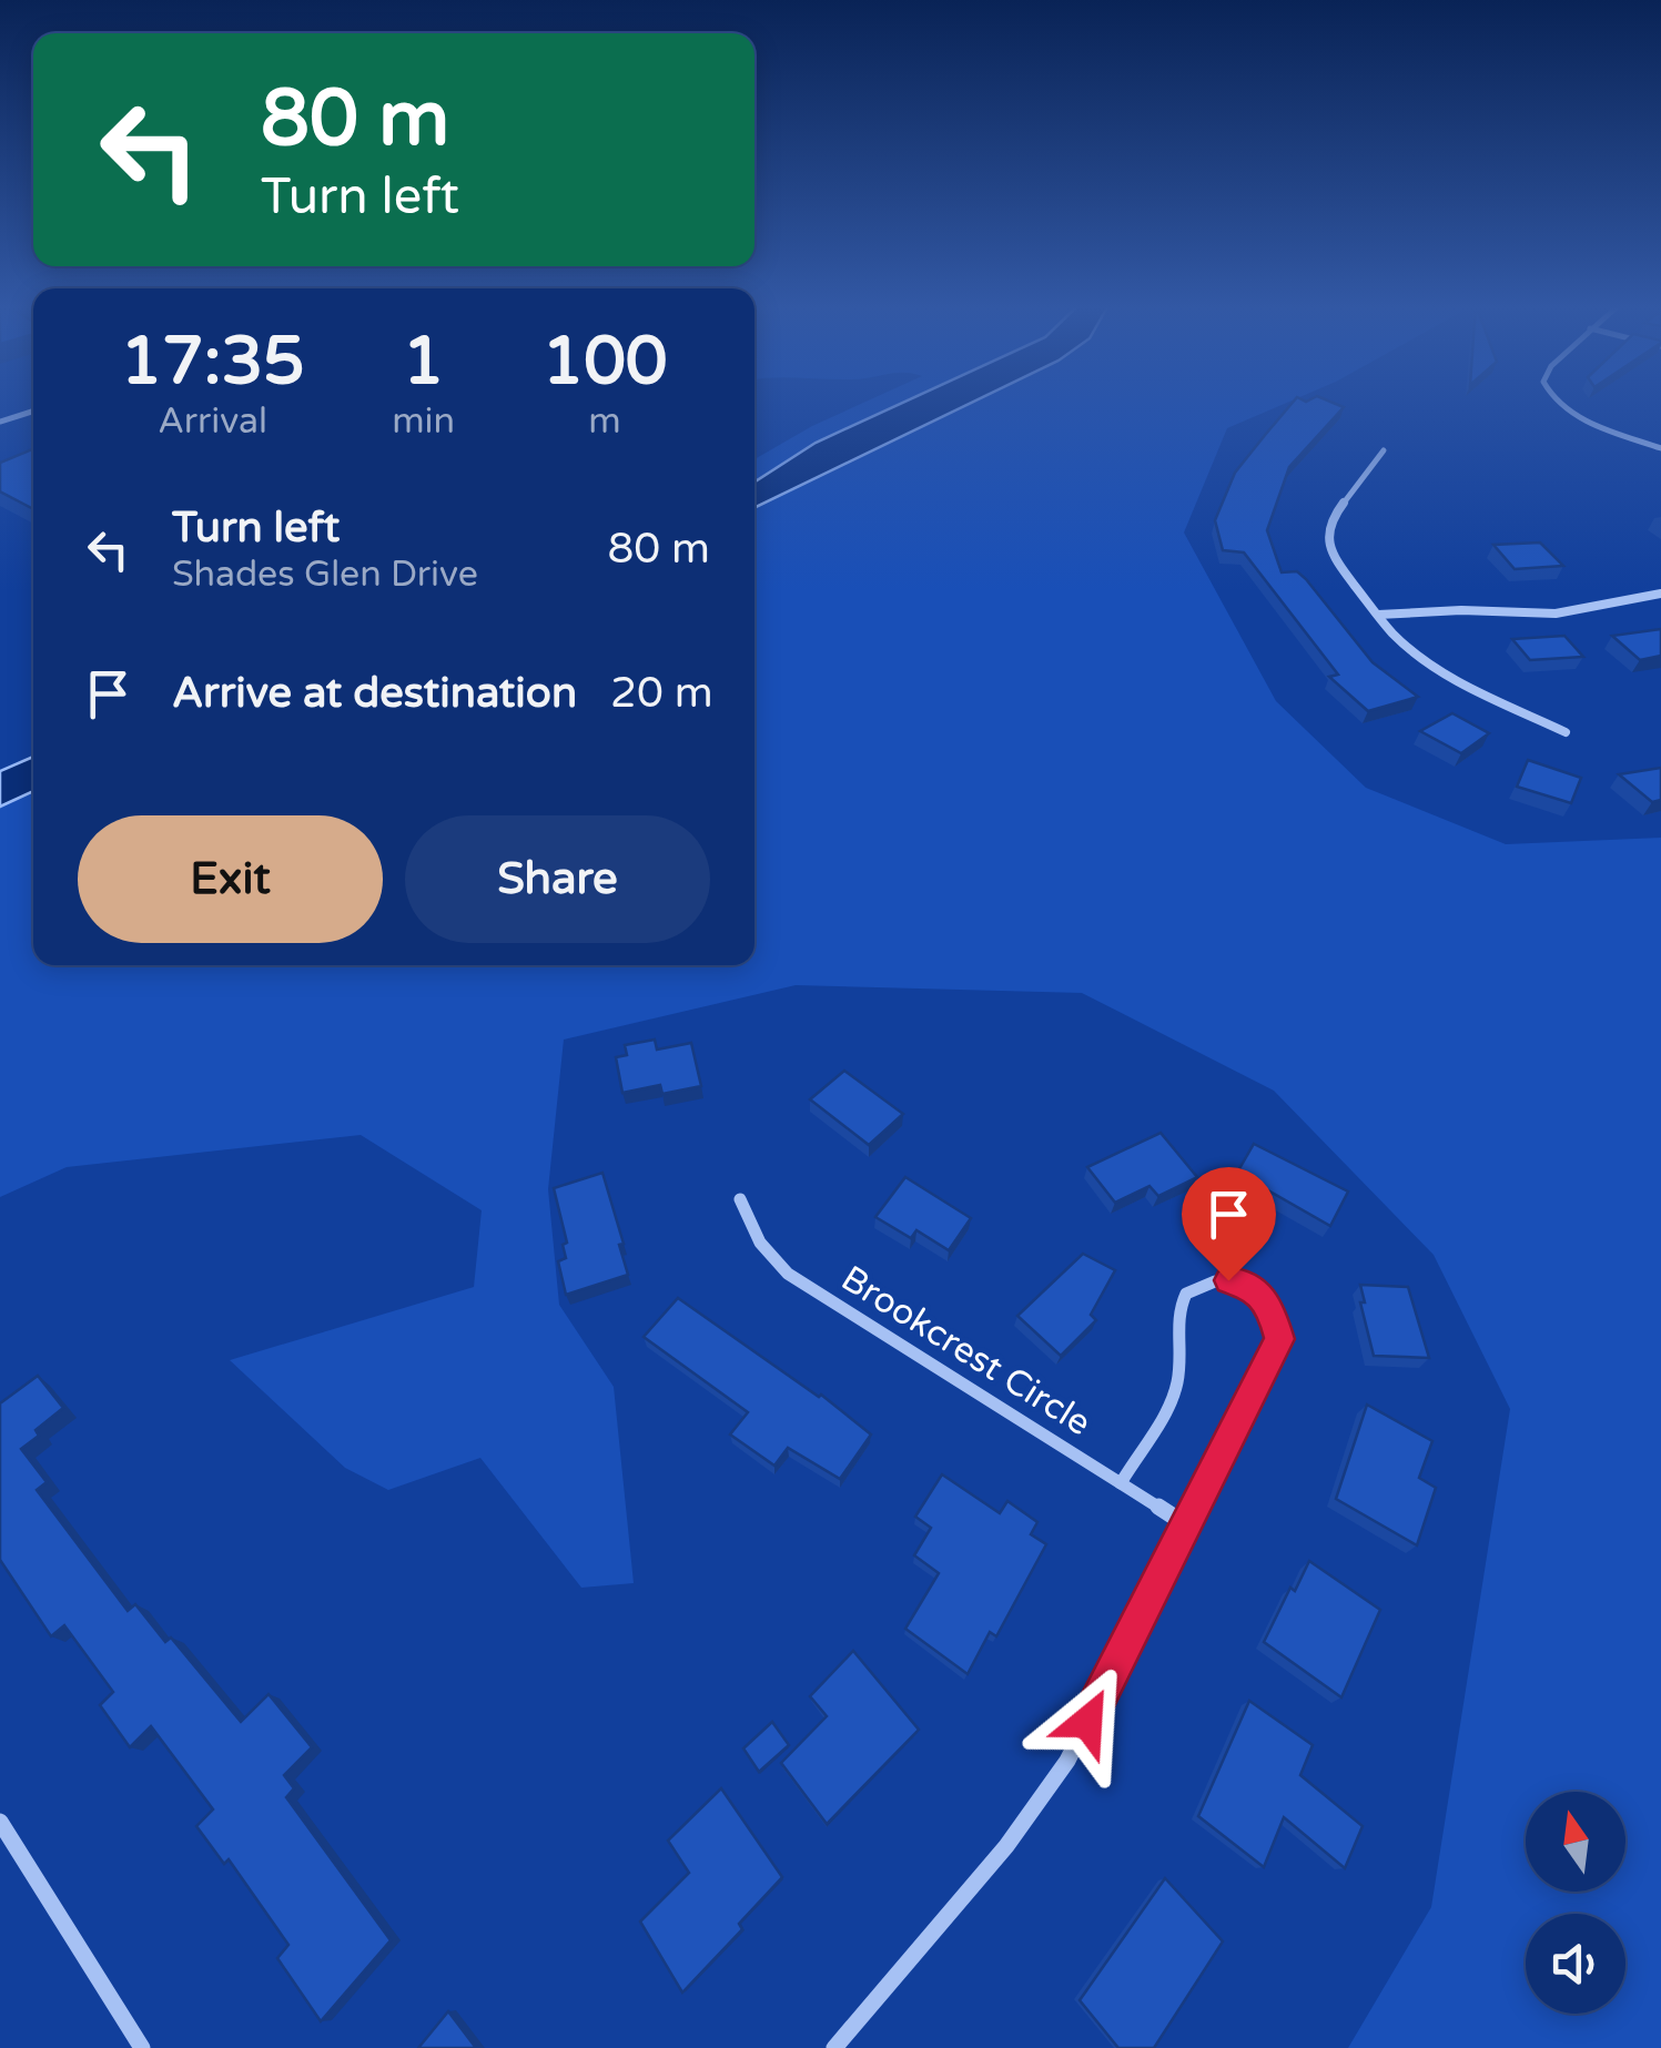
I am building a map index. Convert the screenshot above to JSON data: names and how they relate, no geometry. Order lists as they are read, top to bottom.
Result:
{
  "streets": {
    "street": ["Brookcrest Circle"]
  },
  "north": "top",
  "page": {
    "turn": ["80 m", "Turn left"],
    "eta": [
      "17:35",
      "Arrival",
      "1",
      "min",
      "100",
      "m"
    ],
    "list": [
      {
        "name": "Turn left",
        "note": "Shades Glen Drive",
        "value": "80 m"
      },
      {
        "name": "Arrive at destination",
        "value": "20 m"
      }
    ],
    "buttons": ["Exit", "Share"]
  }
}
